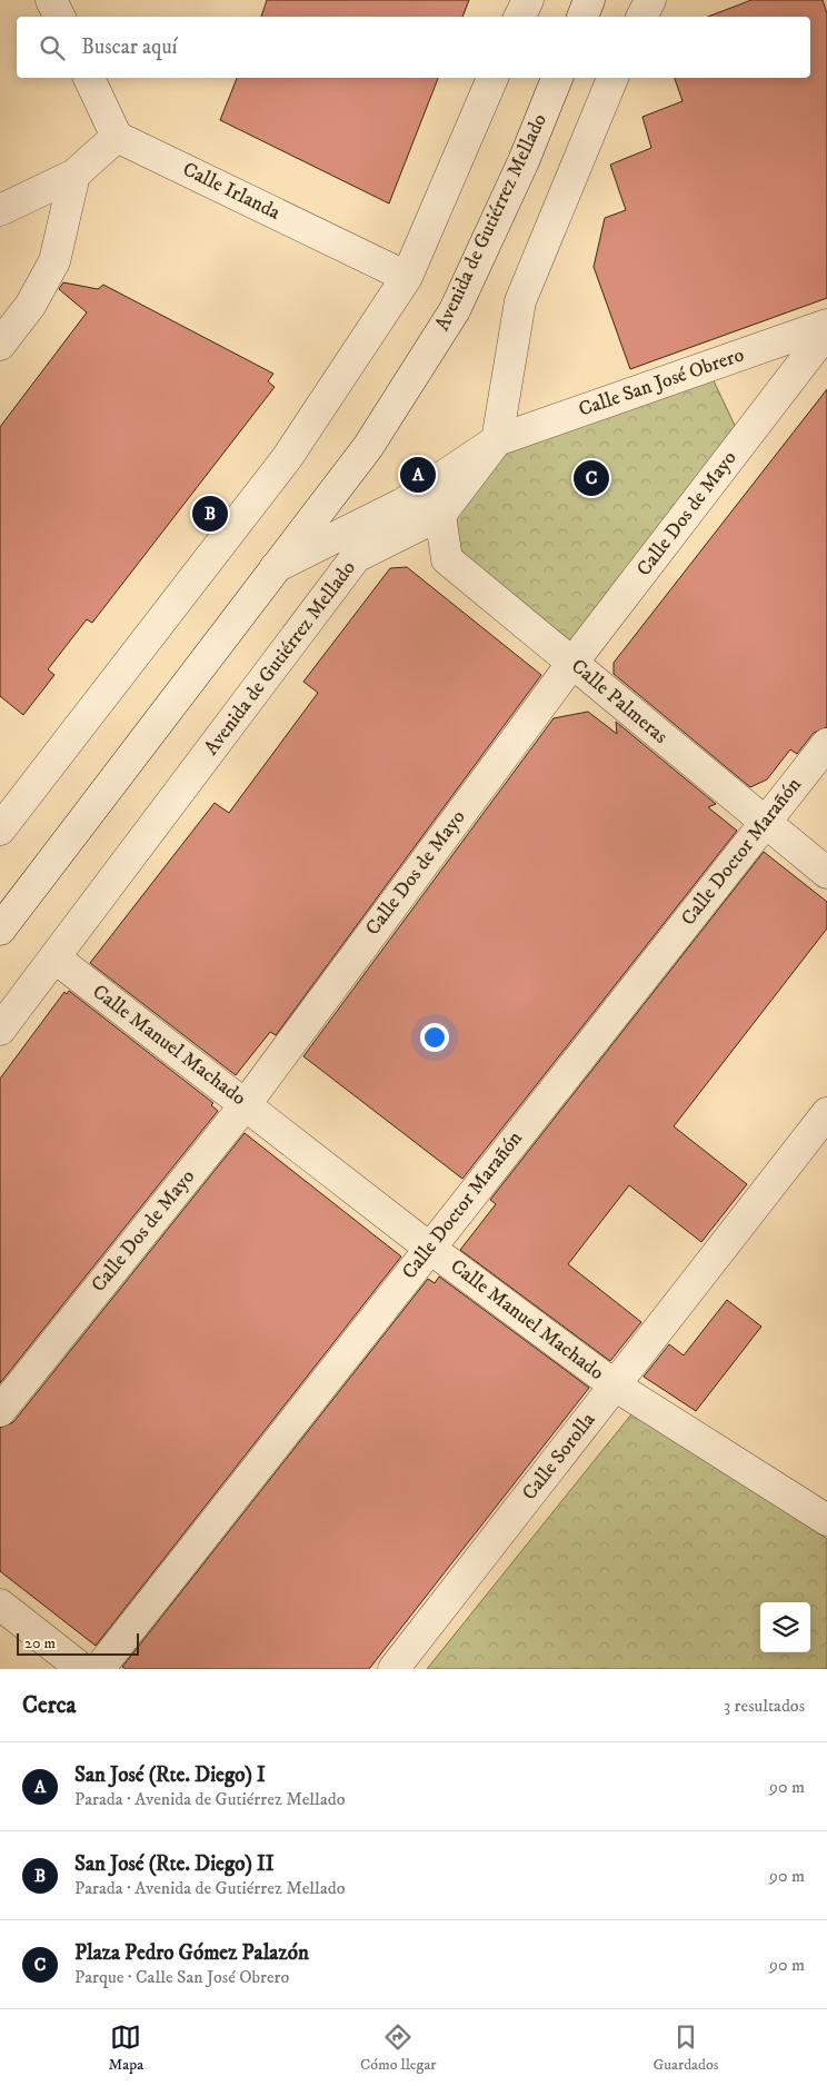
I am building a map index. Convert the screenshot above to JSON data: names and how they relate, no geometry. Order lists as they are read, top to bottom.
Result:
{
  "streets": {
    "street": [
      "Calle Irlanda",
      "Avenida de Gutiérrez Mellado",
      "Calle San José Obrero",
      "Calle Dos de Mayo",
      "Calle Palmeras",
      "Calle Doctor Marañón",
      "Calle Manuel Machado",
      "Calle Sorolla"
    ]
  },
  "crossings": [
    ["Avenida de Gutiérrez Mellado", "Calle San José Obrero"],
    ["Avenida de Gutiérrez Mellado", "Calle Palmeras"],
    ["Avenida de Gutiérrez Mellado", "Calle Manuel Machado"],
    ["Calle Dos de Mayo", "Calle Palmeras"],
    ["Calle Dos de Mayo", "Calle Manuel Machado"],
    ["Calle Palmeras", "Calle Doctor Marañón"],
    ["Calle Doctor Marañón", "Calle Manuel Machado"],
    ["Calle Manuel Machado", "Calle Sorolla"]
  ],
  "scale_bar": "20 m",
  "page": {
    "search": "Buscar aquí",
    "pins": ["A", "C", "B"],
    "scale": "20 m",
    "heading": ["Cerca", "3 resultados"],
    "list": [
      {
        "mark": "A",
        "name": "San José (Rte. Diego) I",
        "note": "Parada · Avenida de Gutiérrez Mellado",
        "value": "90 m"
      },
      {
        "mark": "B",
        "name": "San José (Rte. Diego) II",
        "note": "Parada · Avenida de Gutiérrez Mellado",
        "value": "90 m"
      },
      {
        "mark": "C",
        "name": "Plaza Pedro Gómez Palazón",
        "note": "Parque · Calle San José Obrero",
        "value": "90 m"
      }
    ],
    "nav": ["Mapa", "Cómo llegar", "Guardados"]
  }
}
